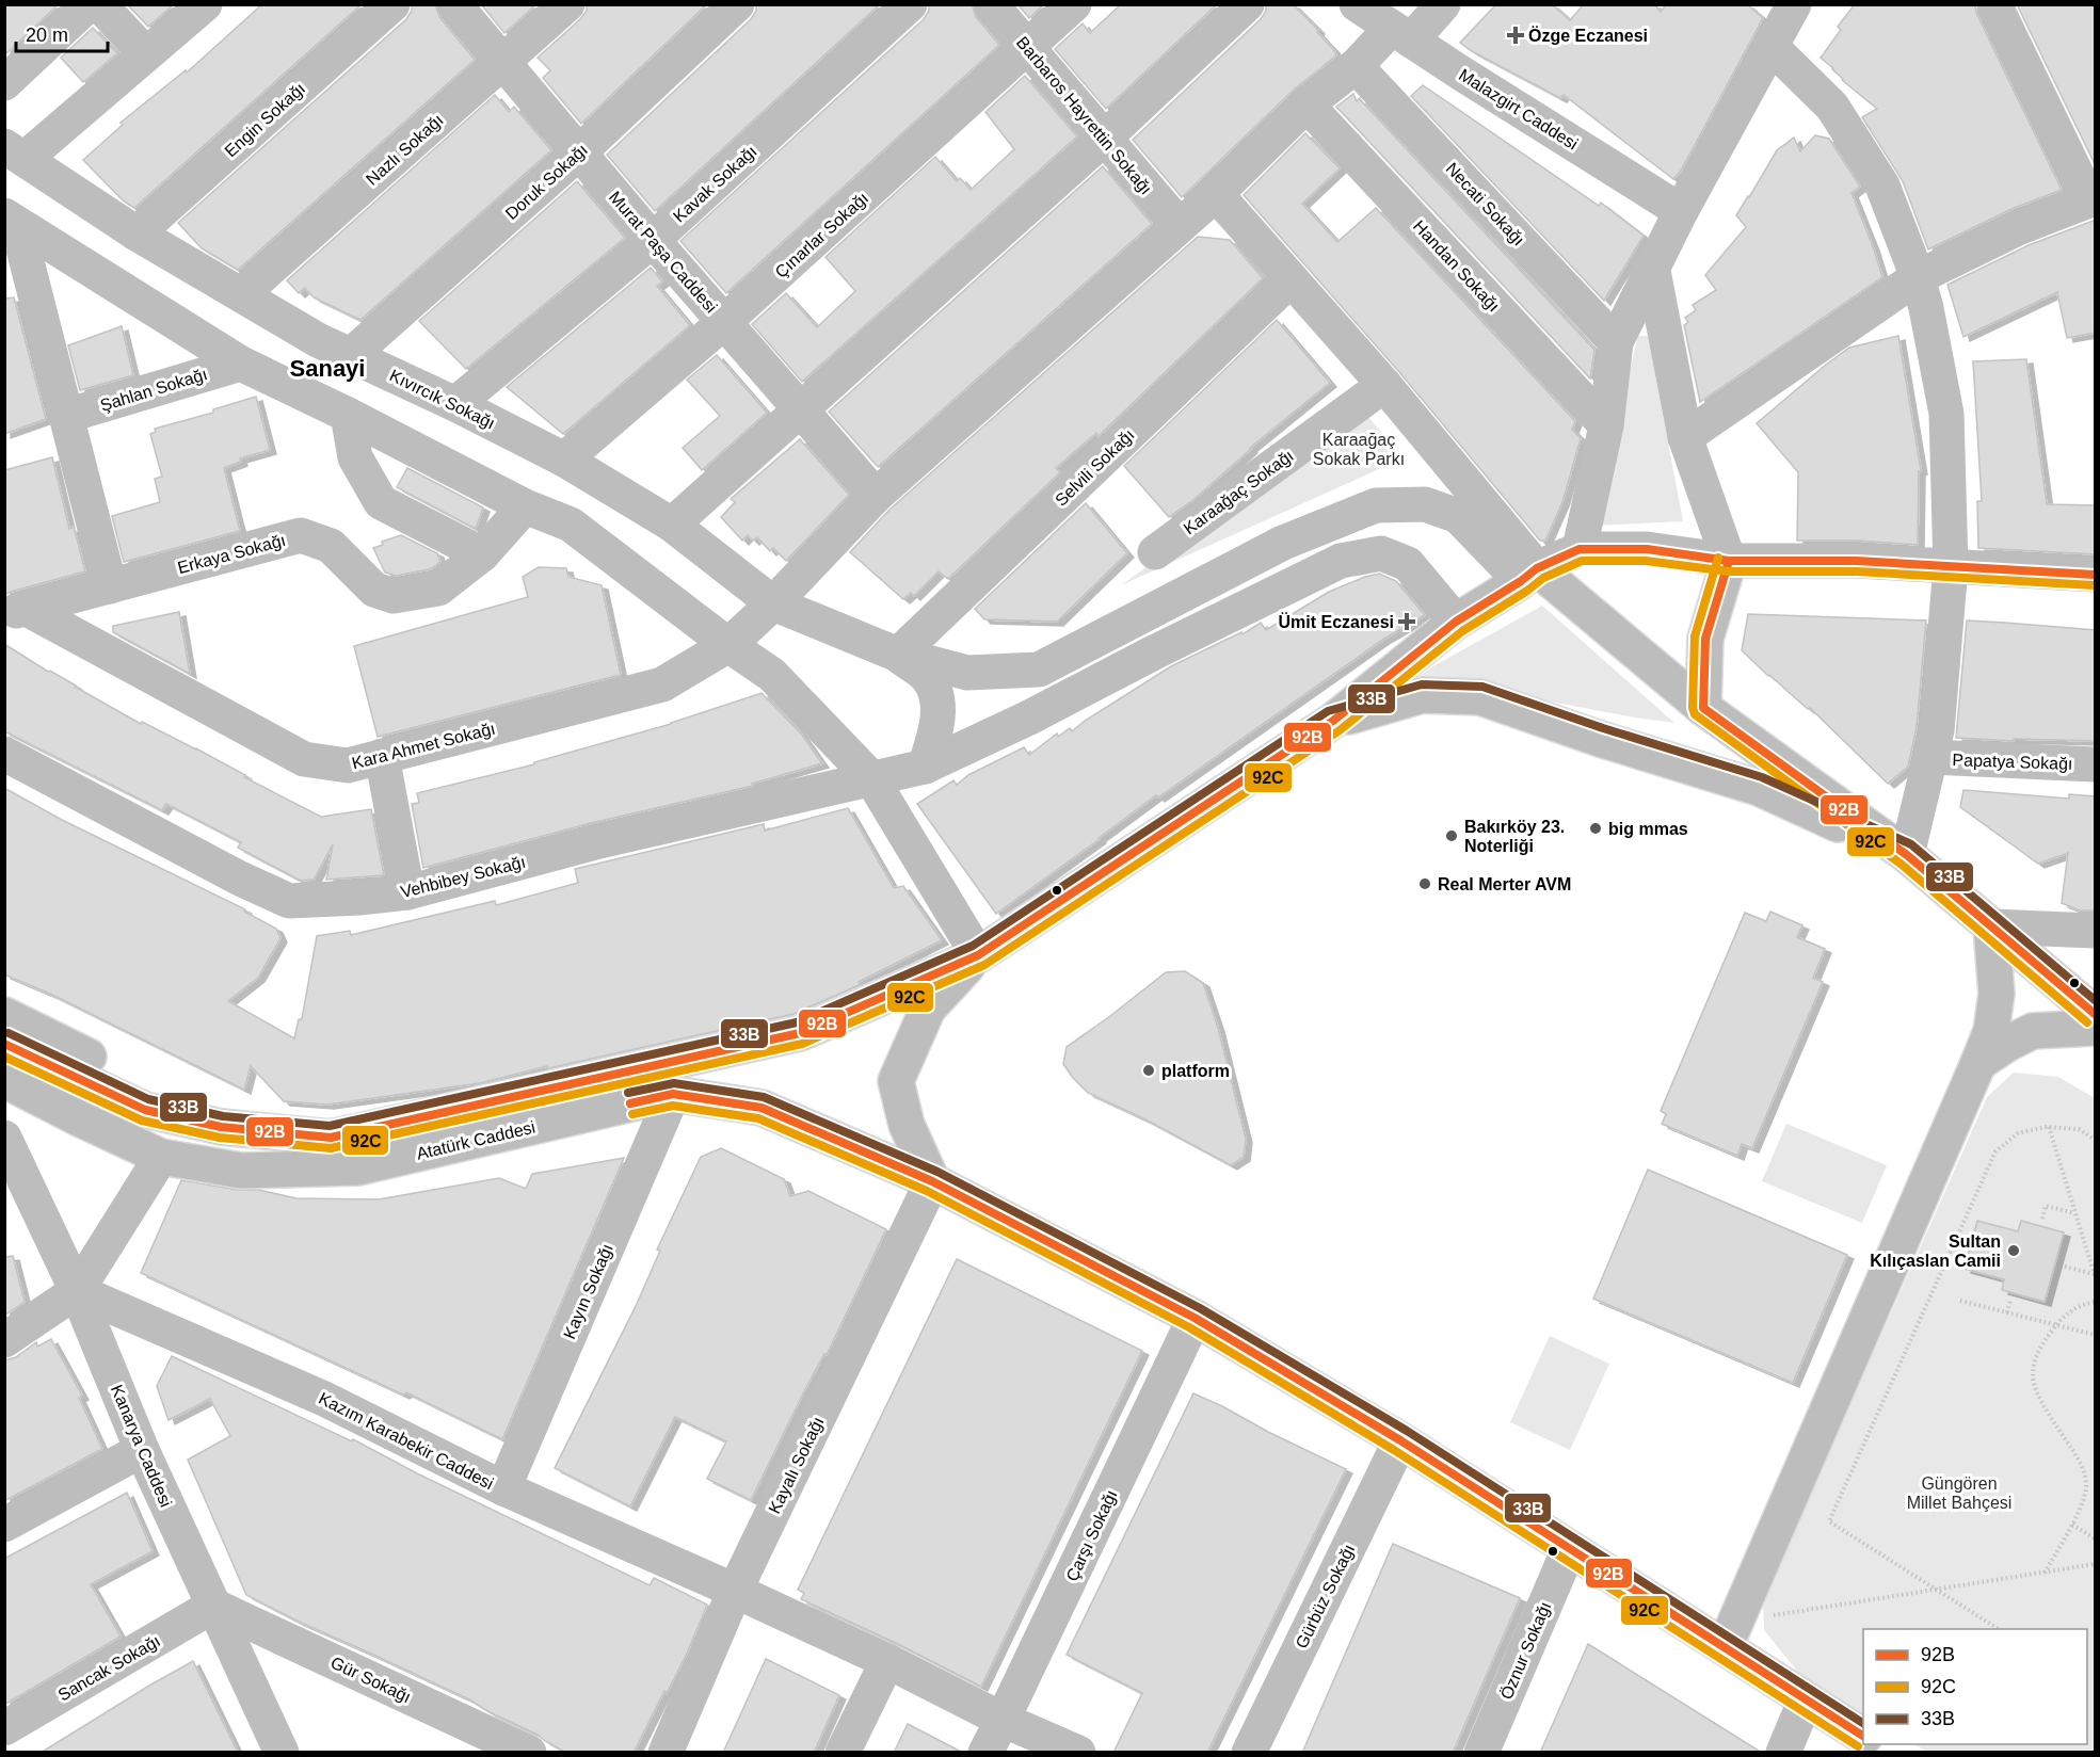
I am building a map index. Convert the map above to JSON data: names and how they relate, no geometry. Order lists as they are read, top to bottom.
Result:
{
  "streets": {
    "street": [
      "Malazgirt Caddesi",
      "Barbaros Hayrettin Sokağı",
      "Engin Sokağı",
      "Nazlı Sokağı",
      "Doruk Sokağı",
      "Kavak Sokağı",
      "Necati Sokağı",
      "Çınarlar Sokağı",
      "Murat Paşa Caddesi",
      "Handan Sokağı",
      "Şahlan Sokağı",
      "Kıvırcık Sokağı",
      "Selvili Sokağı",
      "Karaağaç Sokağı",
      "Erkaya Sokağı",
      "Kara Ahmet Sokağı",
      "Papatya Sokağı",
      "Vehbibey Sokağı",
      "Atatürk Caddesi",
      "Kayın Sokağı",
      "Kazım Karabekir Caddesi",
      "Kanarya Caddesi",
      "Kayalı Sokağı",
      "Çarşı Sokağı",
      "Gürbüz Sokağı",
      "Öznur Sokağı",
      "Sancak Sokağı",
      "Gür Sokağı"
    ]
  },
  "crossings": [
    ["Malazgirt Caddesi", "Kara Ahmet Sokağı"],
    ["Barbaros Hayrettin Sokağı", "Çınarlar Sokağı"],
    ["Barbaros Hayrettin Sokağı", "Kara Ahmet Sokağı"],
    ["Engin Sokağı", "Kıvırcık Sokağı"],
    ["Nazlı Sokağı", "Murat Paşa Caddesi"],
    ["Nazlı Sokağı", "Kıvırcık Sokağı"],
    ["Doruk Sokağı", "Murat Paşa Caddesi"],
    ["Doruk Sokağı", "Kıvırcık Sokağı"],
    ["Kavak Sokağı", "Murat Paşa Caddesi"],
    ["Kavak Sokağı", "Kıvırcık Sokağı"],
    ["Necati Sokağı", "Kara Ahmet Sokağı"],
    ["Çınarlar Sokağı", "Murat Paşa Caddesi"],
    ["Çınarlar Sokağı", "Kıvırcık Sokağı"],
    ["Murat Paşa Caddesi", "Kara Ahmet Sokağı"],
    ["Handan Sokağı", "Kara Ahmet Sokağı"],
    ["Kıvırcık Sokağı", "Selvili Sokağı"],
    ["Kıvırcık Sokağı", "Kara Ahmet Sokağı"],
    ["Erkaya Sokağı", "Kara Ahmet Sokağı"],
    ["Vehbibey Sokağı", "Atatürk Caddesi"],
    ["Atatürk Caddesi", "Kayın Sokağı"],
    ["Kayın Sokağı", "Kazım Karabekir Caddesi"],
    ["Kazım Karabekir Caddesi", "Kanarya Caddesi"],
    ["Kazım Karabekir Caddesi", "Kayalı Sokağı"],
    ["Kazım Karabekir Caddesi", "Çarşı Sokağı"],
    ["Kanarya Caddesi", "Sancak Sokağı"],
    ["Kanarya Caddesi", "Gür Sokağı"],
    ["Sancak Sokağı", "Gür Sokağı"]
  ],
  "districts": ["Sanayi"],
  "parks": ["Karaağaç Sokak Parkı", "Güngören Millet Bahçesi"],
  "places": {
    "health": ["Özge Eczanesi", "Ümit Eczanesi"],
    "other": [
      "big mmas",
      "Bakırköy 23. Noterliği",
      "Real Merter AVM",
      "platform",
      "Sultan Kılıçaslan Camii"
    ]
  },
  "lines": ["transit line 92B", "transit line 92C", "transit line 33B"],
  "legend": ["92B", "92C", "33B"],
  "scale_bar": "20 m"
}
